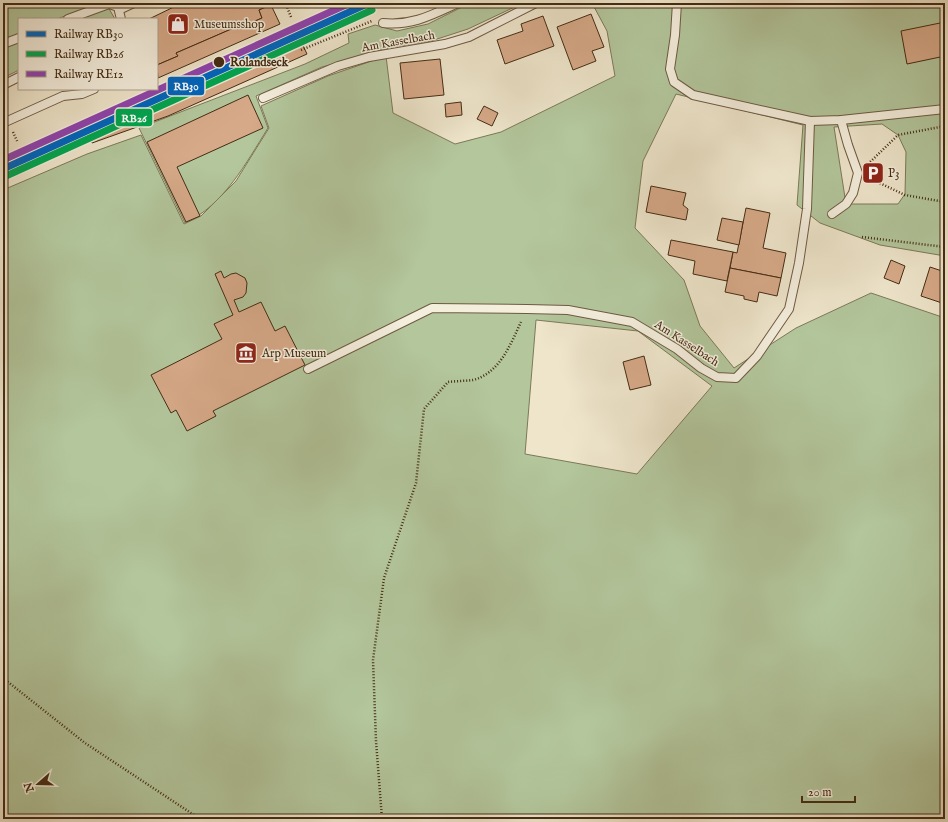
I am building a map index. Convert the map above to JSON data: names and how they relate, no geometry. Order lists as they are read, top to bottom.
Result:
{
  "streets": {
    "lane": ["Am Kasselbach"]
  },
  "places": {
    "shop": ["Museumsshop"],
    "other": ["Rolandseck"],
    "parking": ["P3"],
    "museum": ["Arp Museum"]
  },
  "lines": ["rail line RB30", "rail line RE12", "rail line RB26"],
  "legend": ["Railway RB30", "Railway RB26", "Railway RE12"],
  "scale_bar": "20 m",
  "north": "left"
}
